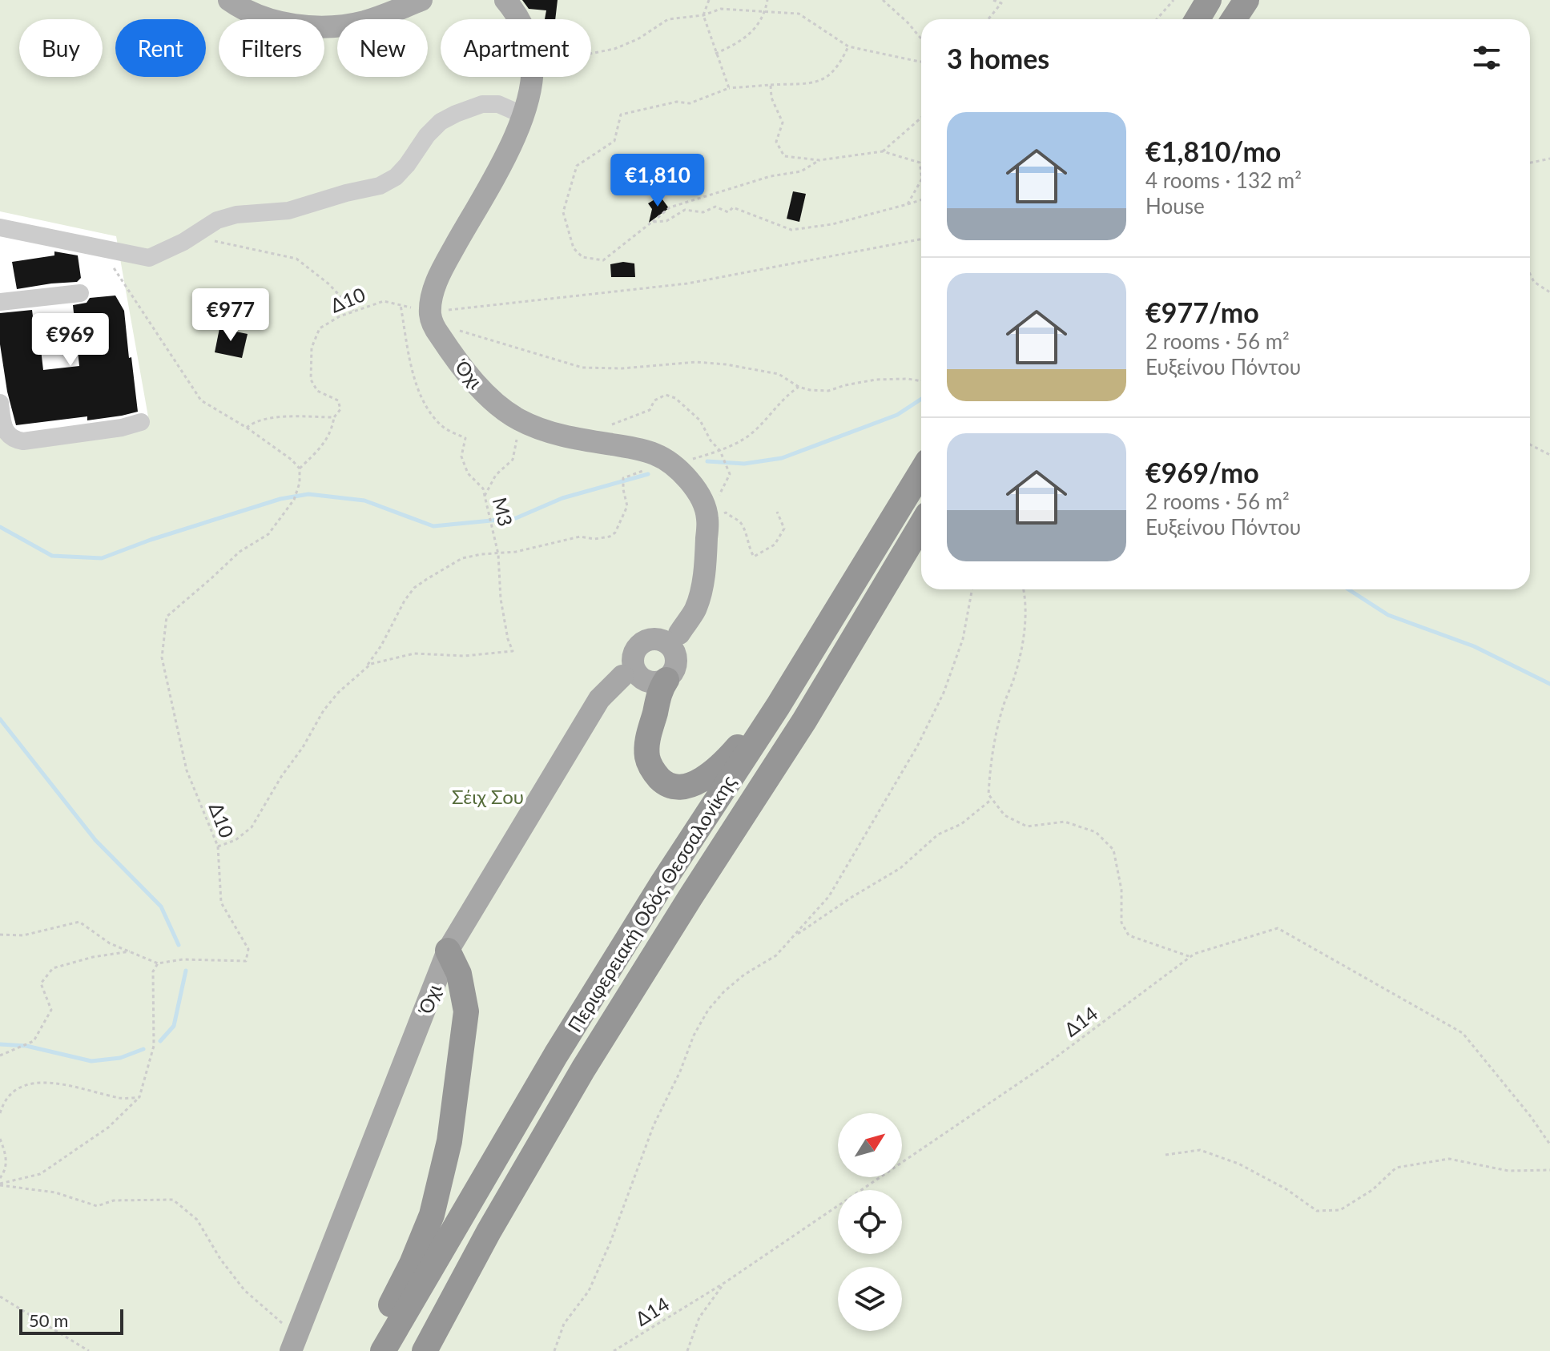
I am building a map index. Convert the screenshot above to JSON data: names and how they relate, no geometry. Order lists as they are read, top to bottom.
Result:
{
  "streets": {
    "highway": ["Περιφερειακή Οδός Θεσσαλονίκης"],
    "main road": ["Όχι"],
    "path": ["Δ10", "Μ3", "Δ14"]
  },
  "crossings": [
    ["Δ10", "Όχι"],
    ["Δ10", "Μ3"]
  ],
  "parks": ["Σέιχ Σου"],
  "scale_bar": "50 m",
  "north": "top right",
  "page": {
    "chip": [
      "Buy",
      "Rent",
      "Filters",
      "New",
      "Apartment"
    ],
    "heading": "3 homes",
    "list": [
      {
        "name": "€1,810/mo",
        "note": "4 rooms · 132 m² · House"
      },
      {
        "name": "€977/mo",
        "note": "2 rooms · 56 m² · Ευξείνου Πόντου"
      },
      {
        "name": "€969/mo",
        "note": "2 rooms · 56 m² · Ευξείνου Πόντου"
      }
    ],
    "price": ["€1,810", "€977", "€969"],
    "scale": "50 m"
  }
}
